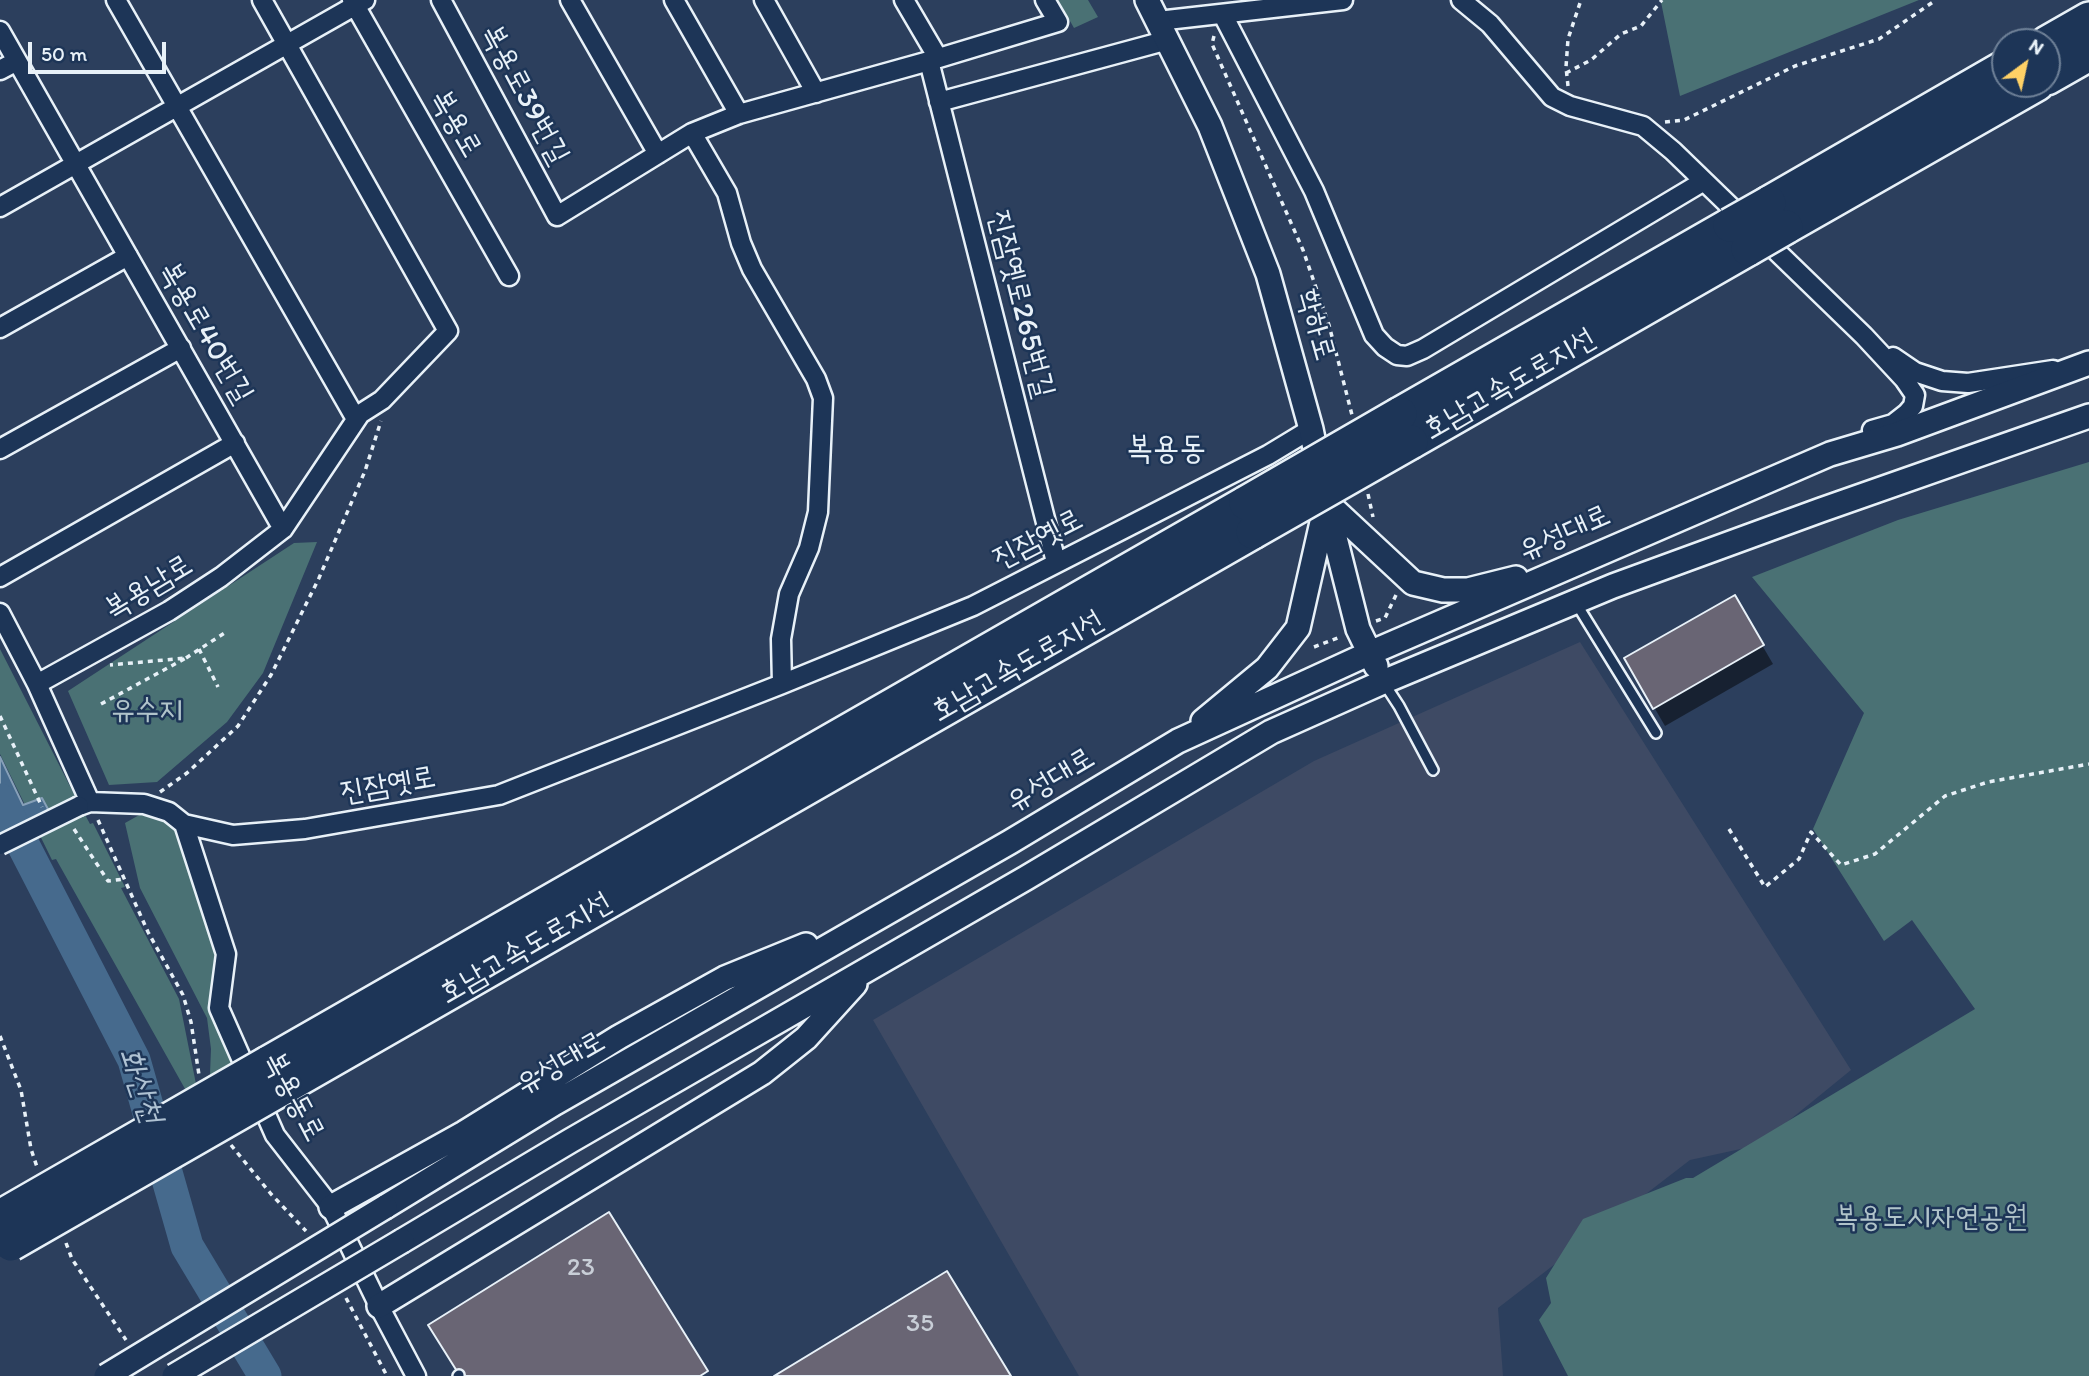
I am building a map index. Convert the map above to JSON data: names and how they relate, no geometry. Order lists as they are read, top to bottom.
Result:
{
  "streets": {
    "highway": ["호남고속도로지선"],
    "street": [
      "복용로39번길",
      "복용로",
      "진잠옛로265번길",
      "학하로",
      "복용로40번길",
      "유성대로",
      "진잠옛로",
      "복용남로",
      "복용동로"
    ]
  },
  "crossings": [
    ["진잠옛로265번길", "진잠옛로"],
    ["학하로", "유성대로"],
    ["학하로", "진잠옛로"],
    ["복용로40번길", "복용남로"],
    ["진잠옛로", "복용동로"]
  ],
  "districts": ["복용동"],
  "water": ["화산천"],
  "parks": ["유수지", "복용도시자연공원"],
  "house_numbers": ["23", "35"],
  "scale_bar": "50 m",
  "north": "top right"
}
